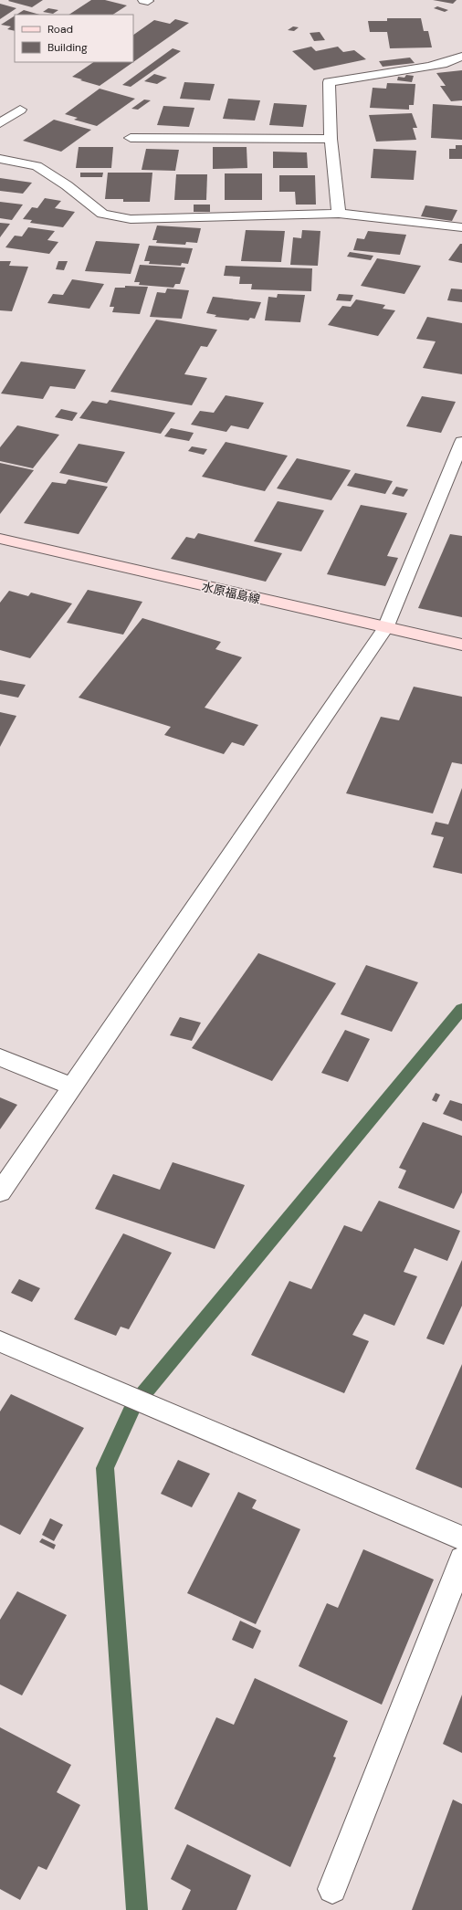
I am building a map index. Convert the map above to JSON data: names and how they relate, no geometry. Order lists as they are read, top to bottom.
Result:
{
  "streets": {
    "main road": ["水原福島線"]
  },
  "legend": ["Road", "Building"]
}
